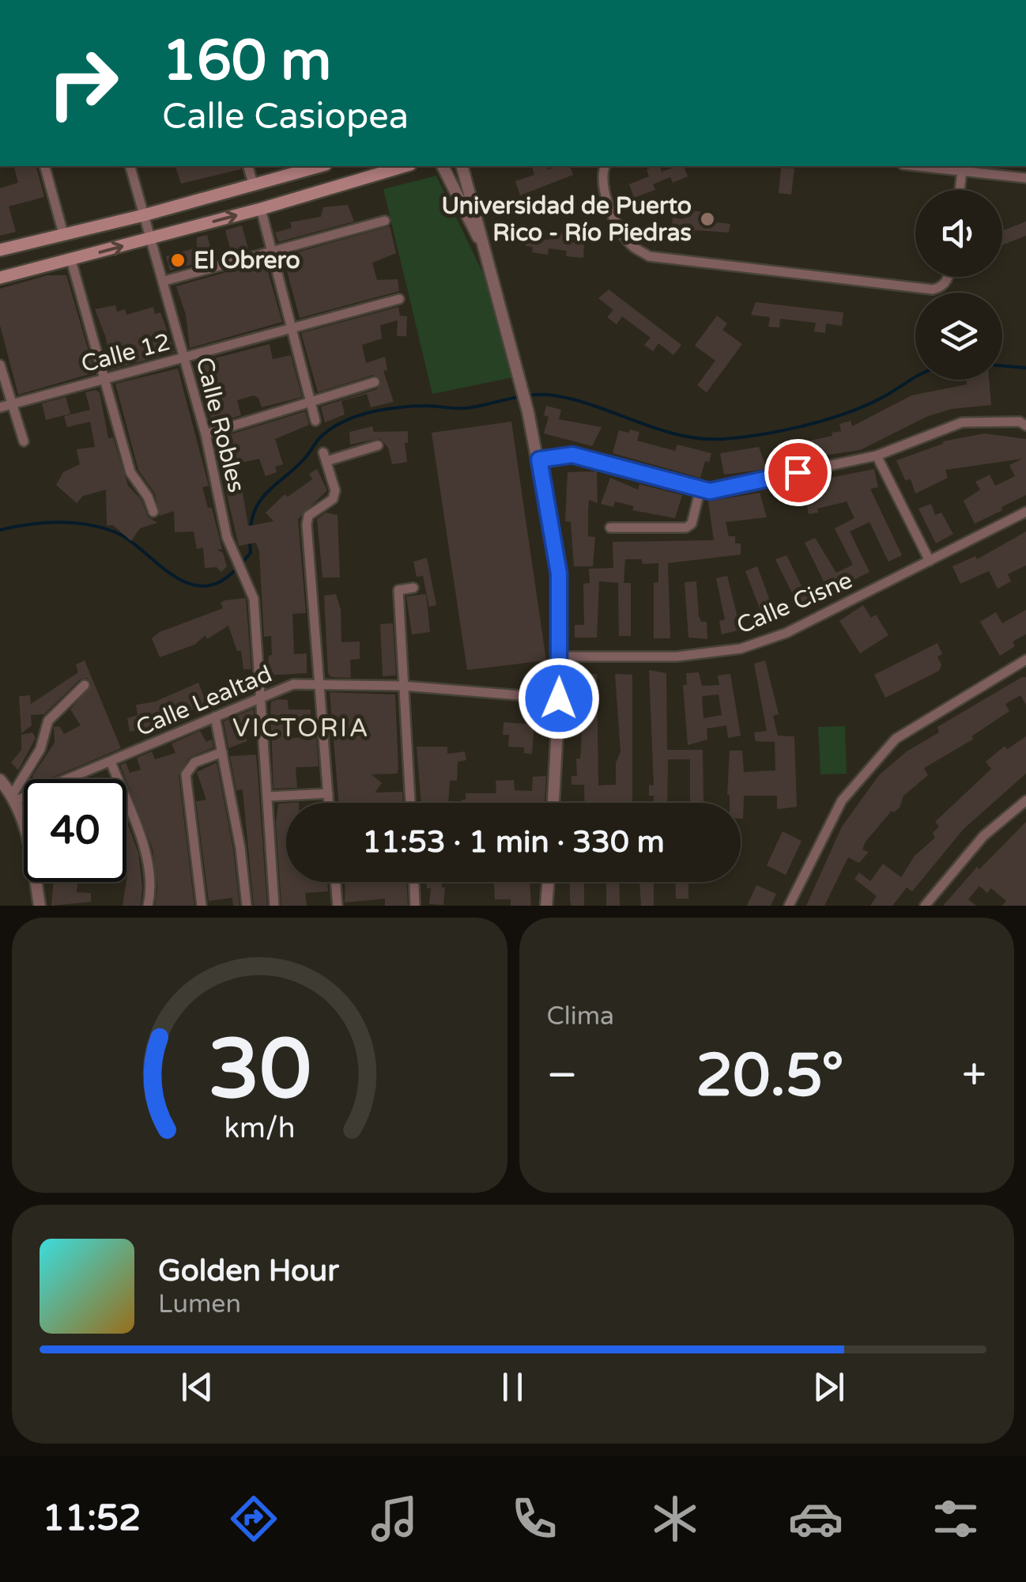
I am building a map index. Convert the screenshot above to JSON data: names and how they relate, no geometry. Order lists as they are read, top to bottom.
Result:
{
  "streets": {
    "street": [
      "Calle 12",
      "Calle Robles",
      "Calle Cisne",
      "Calle Lealtad"
    ]
  },
  "crossings": [
    ["Calle 12", "Calle Robles"],
    ["Calle Robles", "Calle Lealtad"]
  ],
  "districts": ["VICTORIA"],
  "places": ["Universidad de Puerto Rico - Río Piedras", "El Obrero"],
  "page": {
    "turn": ["160 m", "Calle Casiopea"],
    "limit": "40",
    "trip": "11:53 · 1 min · 330 m",
    "tile": "Clima",
    "heat": ["−", "20.5°", "+"],
    "song": ["Golden Hour", "Lumen"],
    "tabs": "11:52",
    "gauge": ["30", "km/h"]
  }
}
